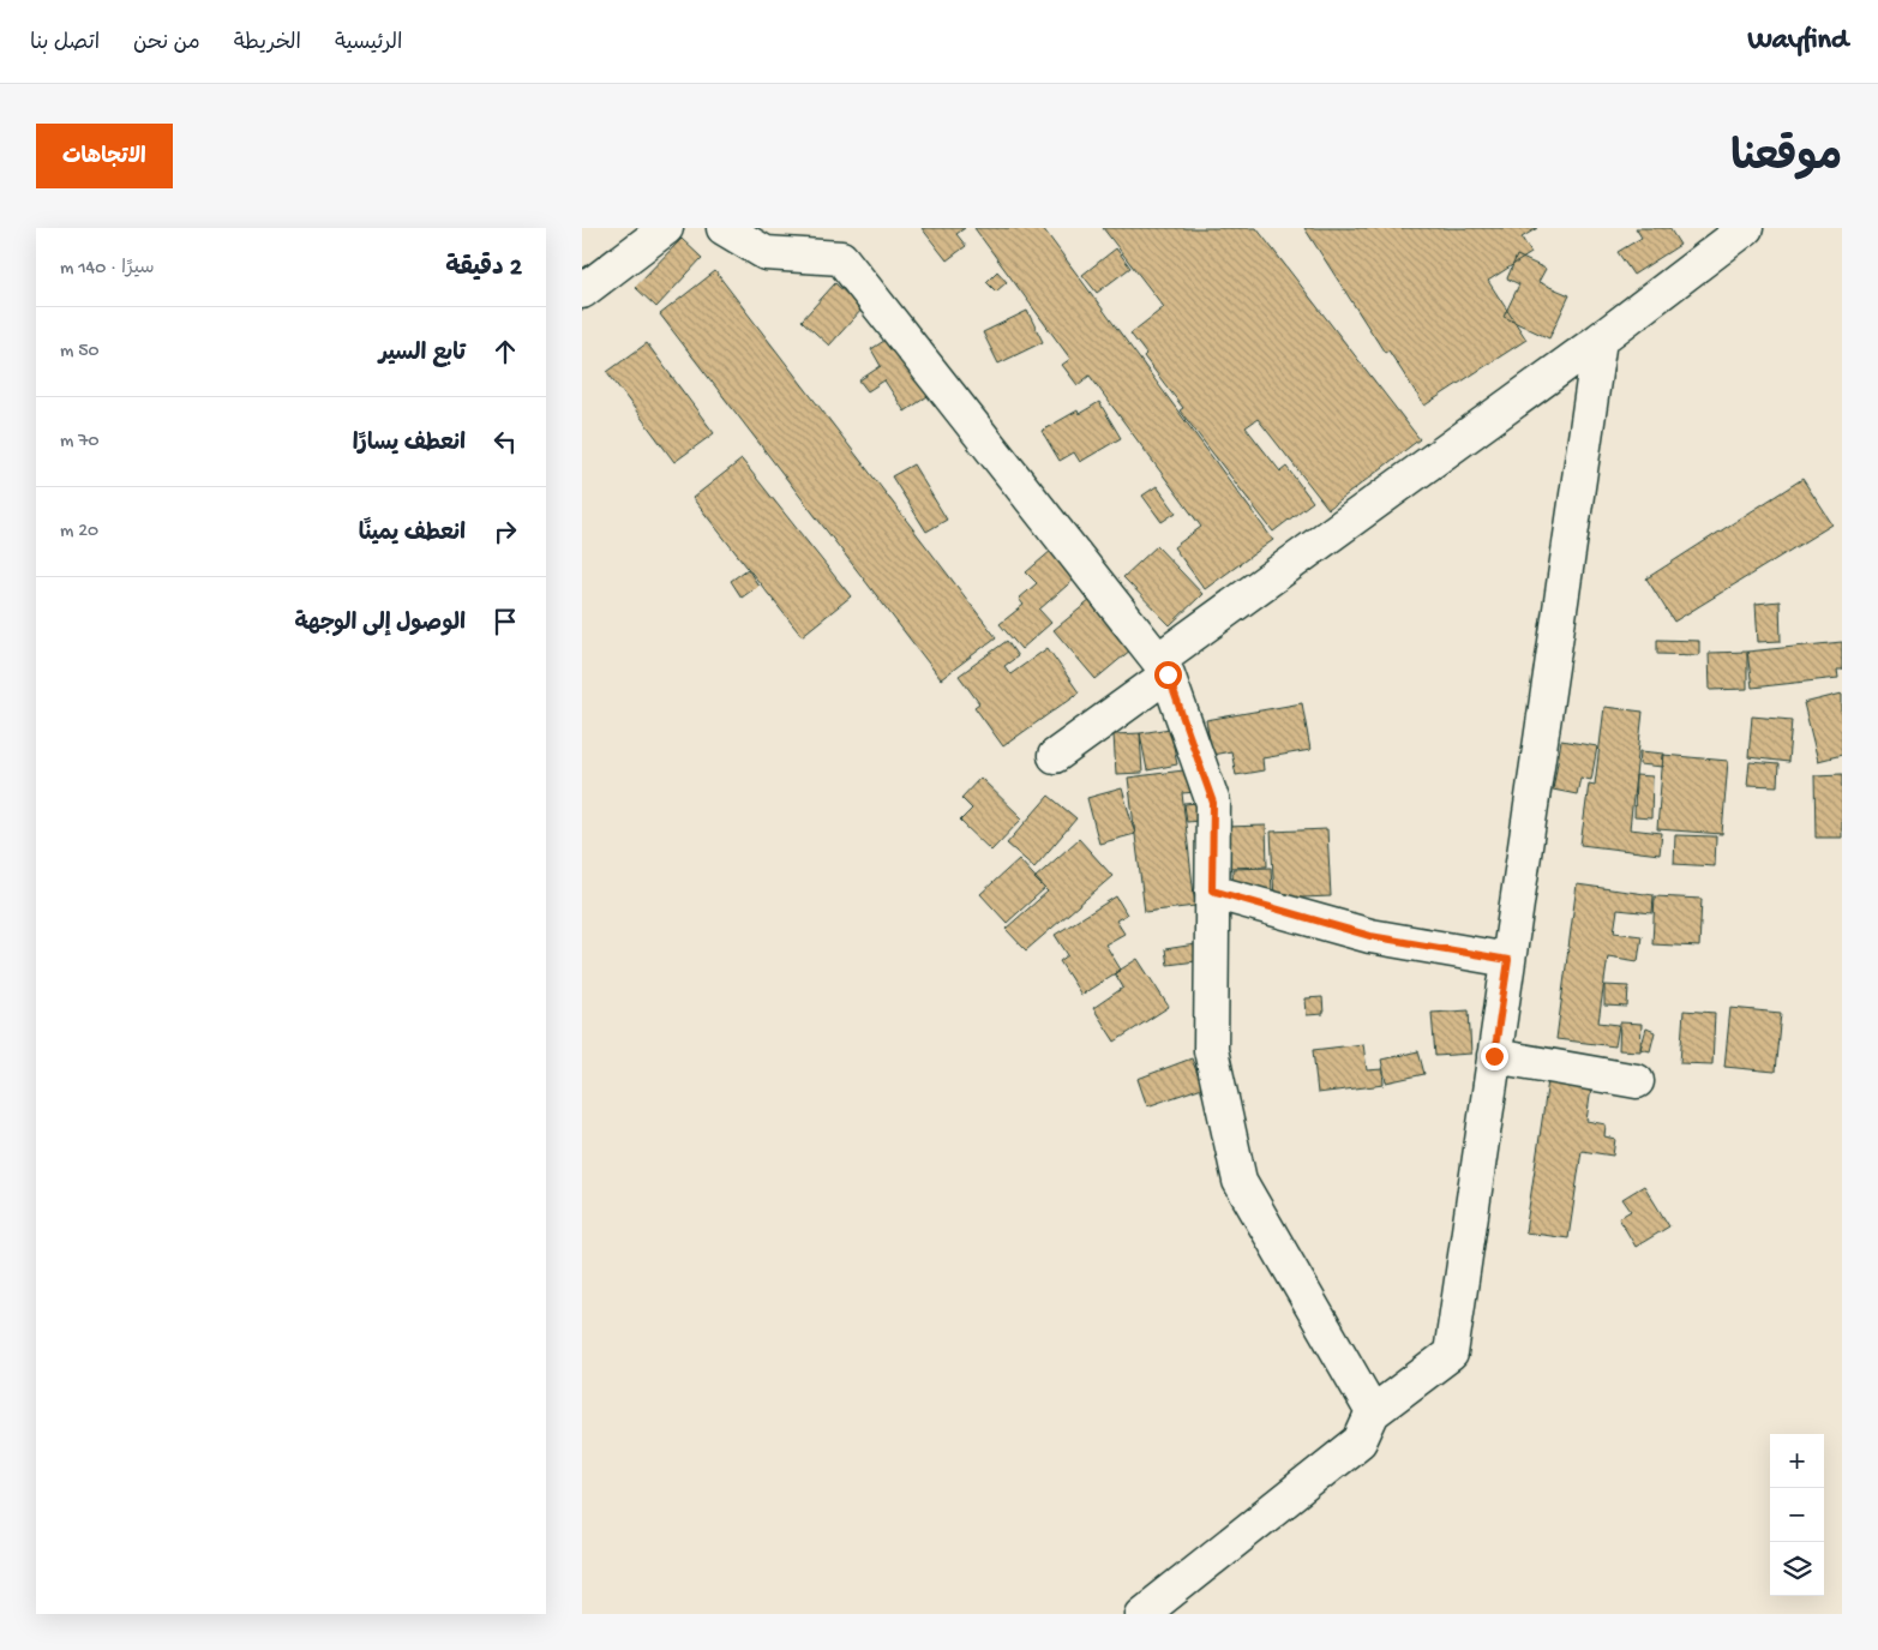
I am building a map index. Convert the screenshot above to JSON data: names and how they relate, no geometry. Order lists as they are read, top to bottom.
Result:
{
  "page": {
    "header": "Wayfind",
    "nav": [
      "الرئيسية",
      "الخريطة",
      "من نحن",
      "اتصل بنا"
    ],
    "title": "موقعنا",
    "buttons": "الاتجاهات",
    "heading": ["2 دقيقة", "سيرًا · 140 m"],
    "list": [
      ["تابع السير", "50 m"],
      ["انعطف يسارًا", "70 m"],
      ["انعطف يمينًا", "20 m"],
      "الوصول إلى الوجهة"
    ],
    "map_buttons": ["+", "−"]
  }
}
